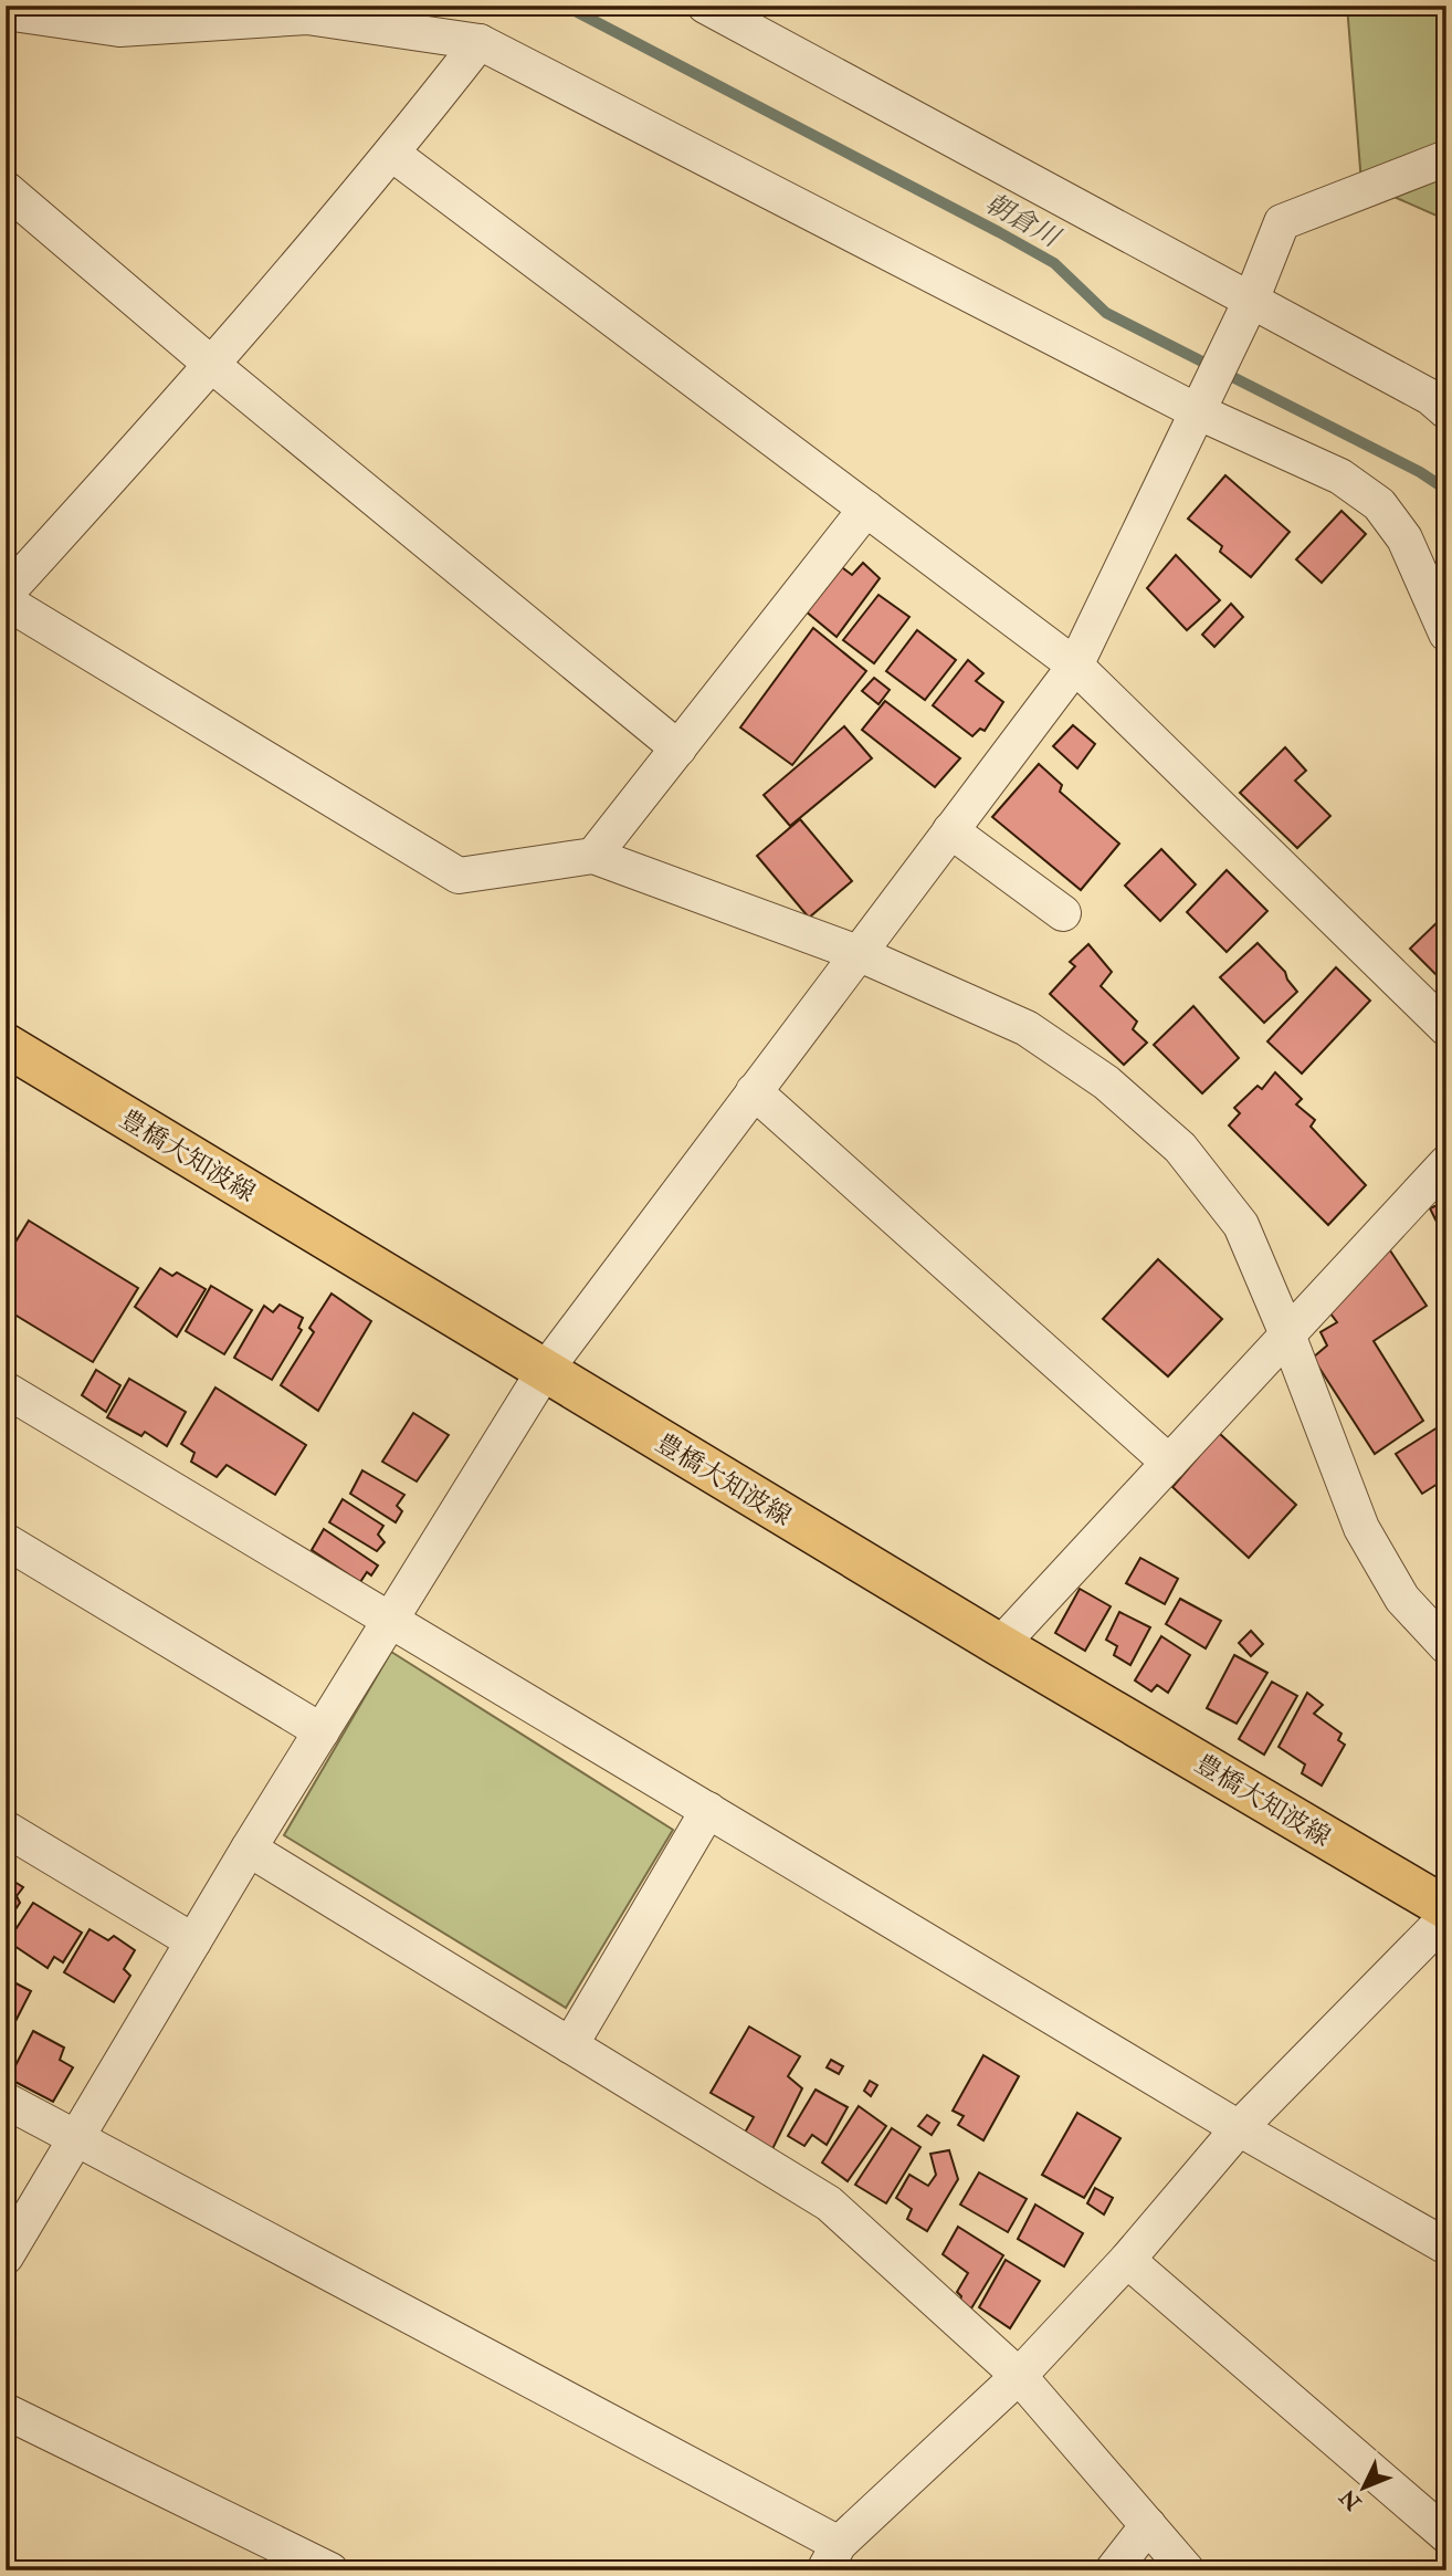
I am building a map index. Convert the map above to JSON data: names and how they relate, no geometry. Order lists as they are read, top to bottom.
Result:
{
  "streets": {
    "main road": ["豊橋大知波線"]
  },
  "water": ["朝倉川"],
  "north": "bottom left"
}
